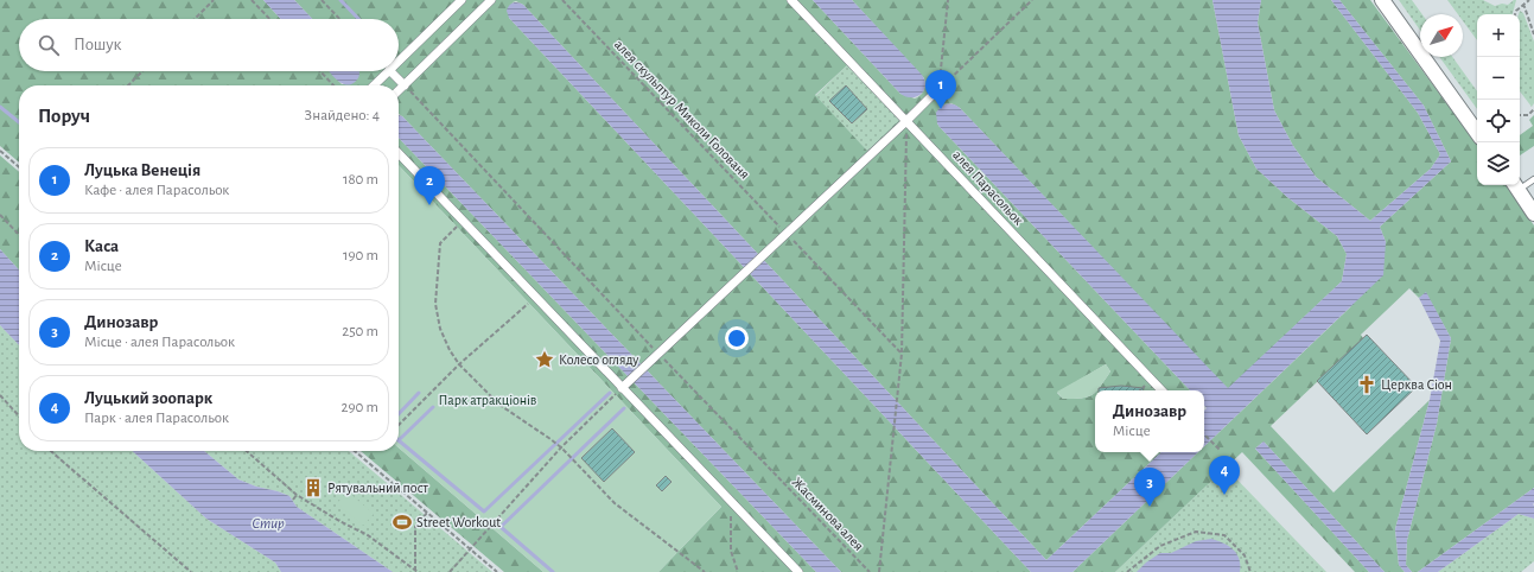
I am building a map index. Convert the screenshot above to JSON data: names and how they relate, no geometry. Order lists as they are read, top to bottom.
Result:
{
  "streets": {
    "street": ["алея Парасольок"],
    "path": ["алея скульптур Миколи Голованя", "Жасминова алея"]
  },
  "water": ["Стир"],
  "parks": ["Парк атракціонів"],
  "places": {
    "place": ["Колесо огляду"],
    "church": ["Церква Сіон"],
    "building": ["Рятувальний пост"],
    "sports": ["Street Workout"]
  },
  "north": "top right",
  "page": {
    "map_buttons": ["+", "−"],
    "search": "Пошук",
    "pins": [
      "1",
      "2",
      "4",
      "3"
    ],
    "heading": ["Поруч", "Знайдено: 4"],
    "list": [
      {
        "mark": "1",
        "name": "Луцька Венеція",
        "note": "Кафе · алея Парасольок",
        "value": "180 m"
      },
      {
        "mark": "2",
        "name": "Каса",
        "note": "Місце",
        "value": "190 m"
      },
      {
        "mark": "3",
        "name": "Динозавр",
        "note": "Місце · алея Парасольок",
        "value": "250 m"
      },
      {
        "mark": "4",
        "name": "Луцький зоопарк",
        "note": "Парк · алея Парасольок",
        "value": "290 m"
      }
    ],
    "popup": ["Динозавр", "Місце"]
  }
}
